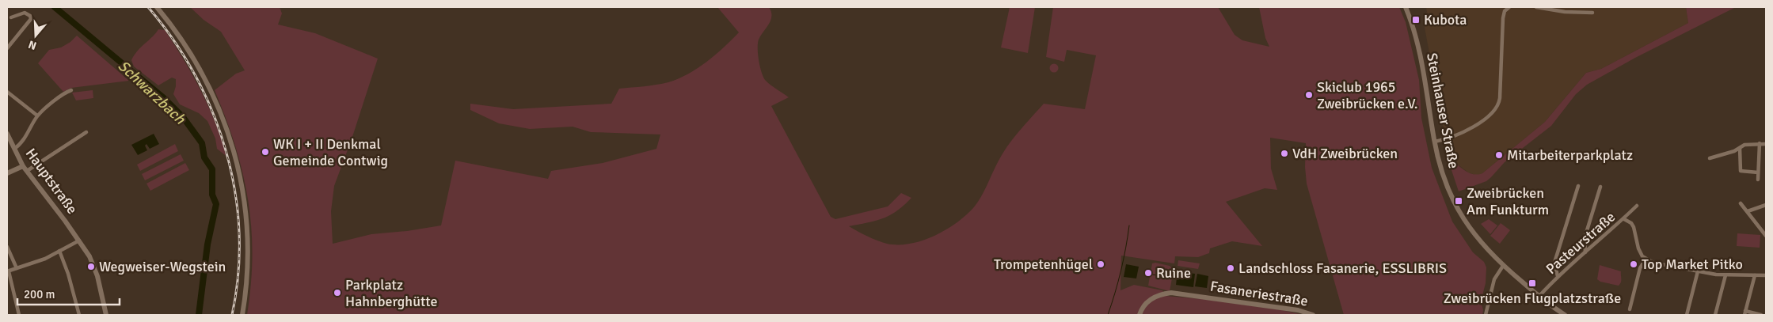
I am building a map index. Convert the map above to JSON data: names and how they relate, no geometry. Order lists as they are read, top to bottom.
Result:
{
  "streets": {
    "main road": ["Steinhauser Straße", "Hauptstraße", "Fasaneriestraße"],
    "street": ["Pasteurstraße"]
  },
  "crossings": [
    ["Steinhauser Straße", "Pasteurstraße"]
  ],
  "water": ["Schwarzbach"],
  "places": {
    "transit": ["Kubota", "Zweibrücken Am Funkturm", "Zweibrücken Flugplatzstraße"],
    "other": [
      "Skiclub 1965 Zweibrücken e.V.",
      "WK I + II Denkmal Gemeinde Contwig",
      "VdH Zweibrücken",
      "Mitarbeiterparkplatz",
      "Trompetenhügel",
      "Top Market Pitko",
      "Wegweiser-Wegstein",
      "Landschloss Fasanerie, ESSLIBRIS",
      "Ruine",
      "Parkplatz Hahnberghütte"
    ]
  },
  "scale_bar": "200 m",
  "north": "bottom"
}
